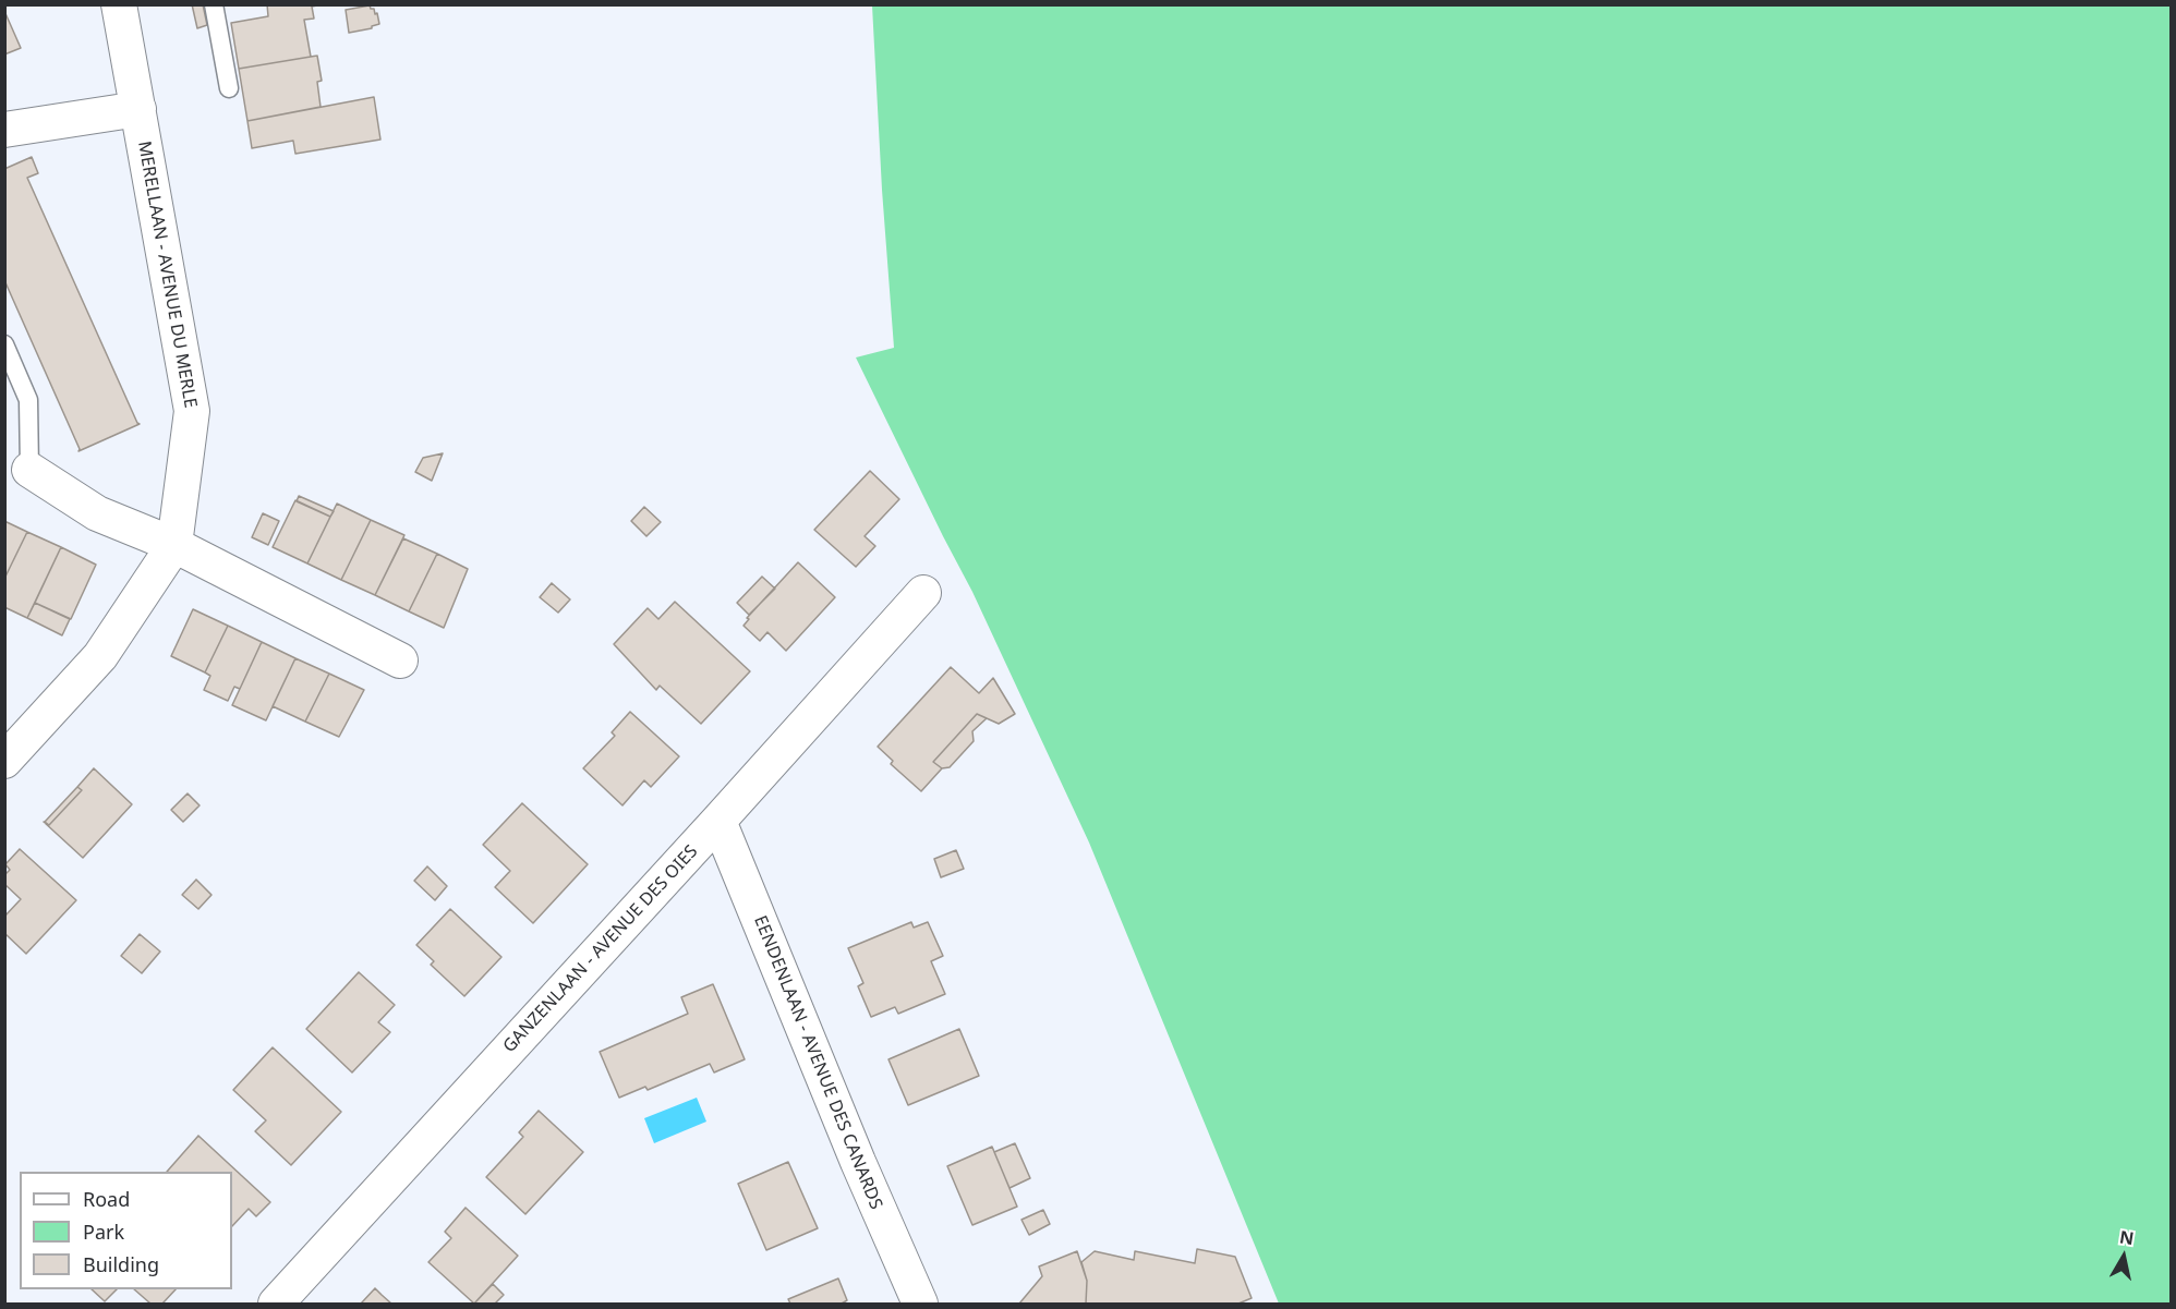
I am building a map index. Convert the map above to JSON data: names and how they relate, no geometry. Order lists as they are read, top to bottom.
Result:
{
  "streets": {
    "street": ["MERELLAAN - AVENUE DU MERLE", "GANZENLAAN - AVENUE DES OIES", "EENDENLAAN - AVENUE DES CANARDS"]
  },
  "crossings": [
    ["GANZENLAAN - AVENUE DES OIES", "EENDENLAAN - AVENUE DES CANARDS"]
  ],
  "legend": ["Road", "Park", "Building"],
  "north": "top"
}
